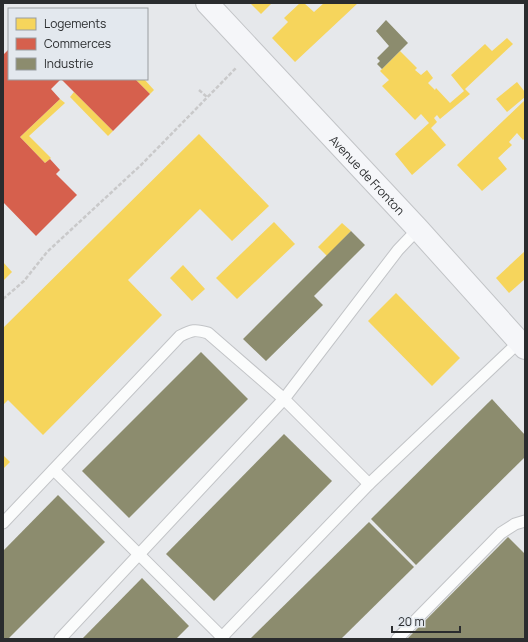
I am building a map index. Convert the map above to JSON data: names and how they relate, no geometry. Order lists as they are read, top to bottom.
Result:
{
  "streets": {
    "street": ["Avenue de Fronton"]
  },
  "legend": ["Logements", "Commerces", "Industrie"],
  "scale_bar": "20 m"
}
